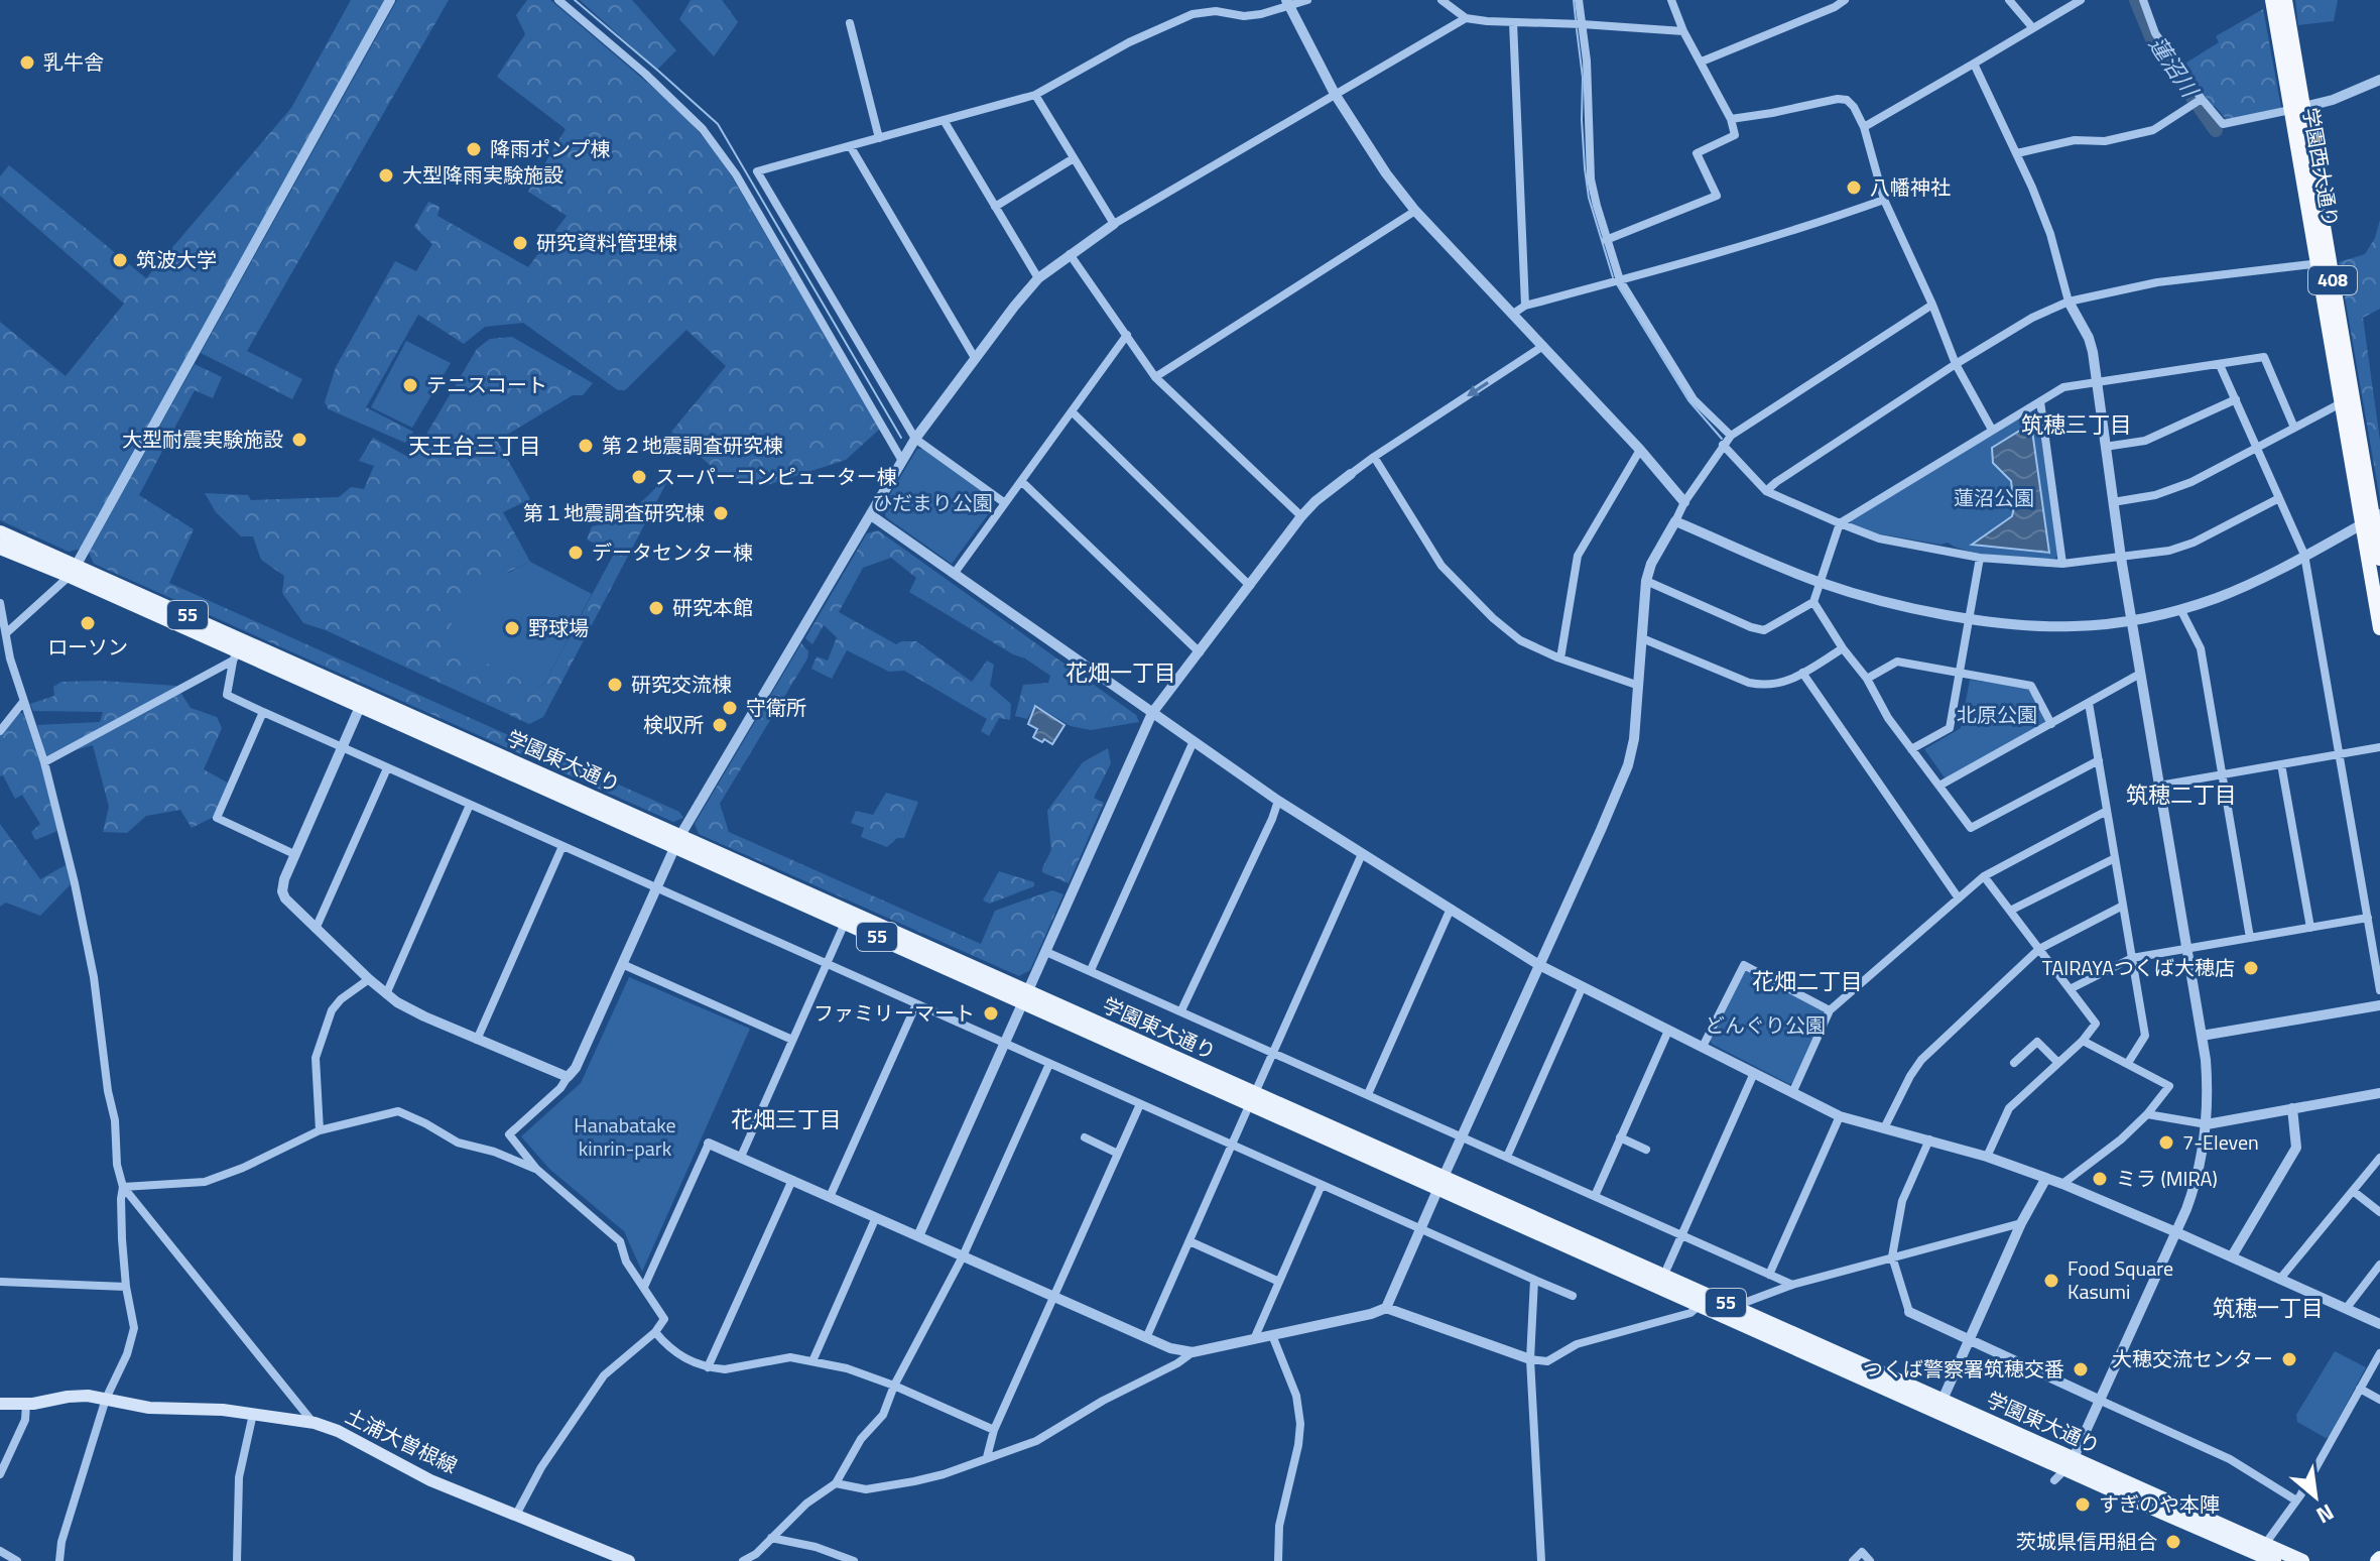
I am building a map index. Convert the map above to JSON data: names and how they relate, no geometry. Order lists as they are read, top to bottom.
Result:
{
  "streets": {
    "highway": ["学園西大通り", "408"],
    "main road": ["55", "学園東大通り", "土浦大曽根線"]
  },
  "districts": [
    "筑穂三丁目",
    "天王台三丁目",
    "花畑一丁目",
    "筑穂二丁目",
    "花畑二丁目",
    "花畑三丁目",
    "筑穂一丁目"
  ],
  "water": ["蓮沼川"],
  "parks": [
    "蓮沼公園",
    "ひだまり公園",
    "北原公園",
    "どんぐり公園",
    "Hanabatake kinrin-park"
  ],
  "places": [
    "乳牛舎",
    "降雨ポンプ棟",
    "大型降雨実験施設",
    "八幡神社",
    "研究資料管理棟",
    "筑波大学",
    "テニスコート",
    "大型耐震実験施設",
    "第２地震調査研究棟",
    "スーパーコンピューター棟",
    "第１地震調査研究棟",
    "データセンター棟",
    "研究本館",
    "ローソン",
    "野球場",
    "研究交流棟",
    "守衛所",
    "検収所",
    "TAIRAYAつくば大穂店",
    "ファミリーマート",
    "7-Eleven",
    "ミラ (MIRA)",
    "Food Square Kasumi",
    "大穂交流センター",
    "つくば警察署筑穂交番",
    "すぎのや本陣",
    "茨城県信用組合"
  ],
  "north": "bottom right"
}
